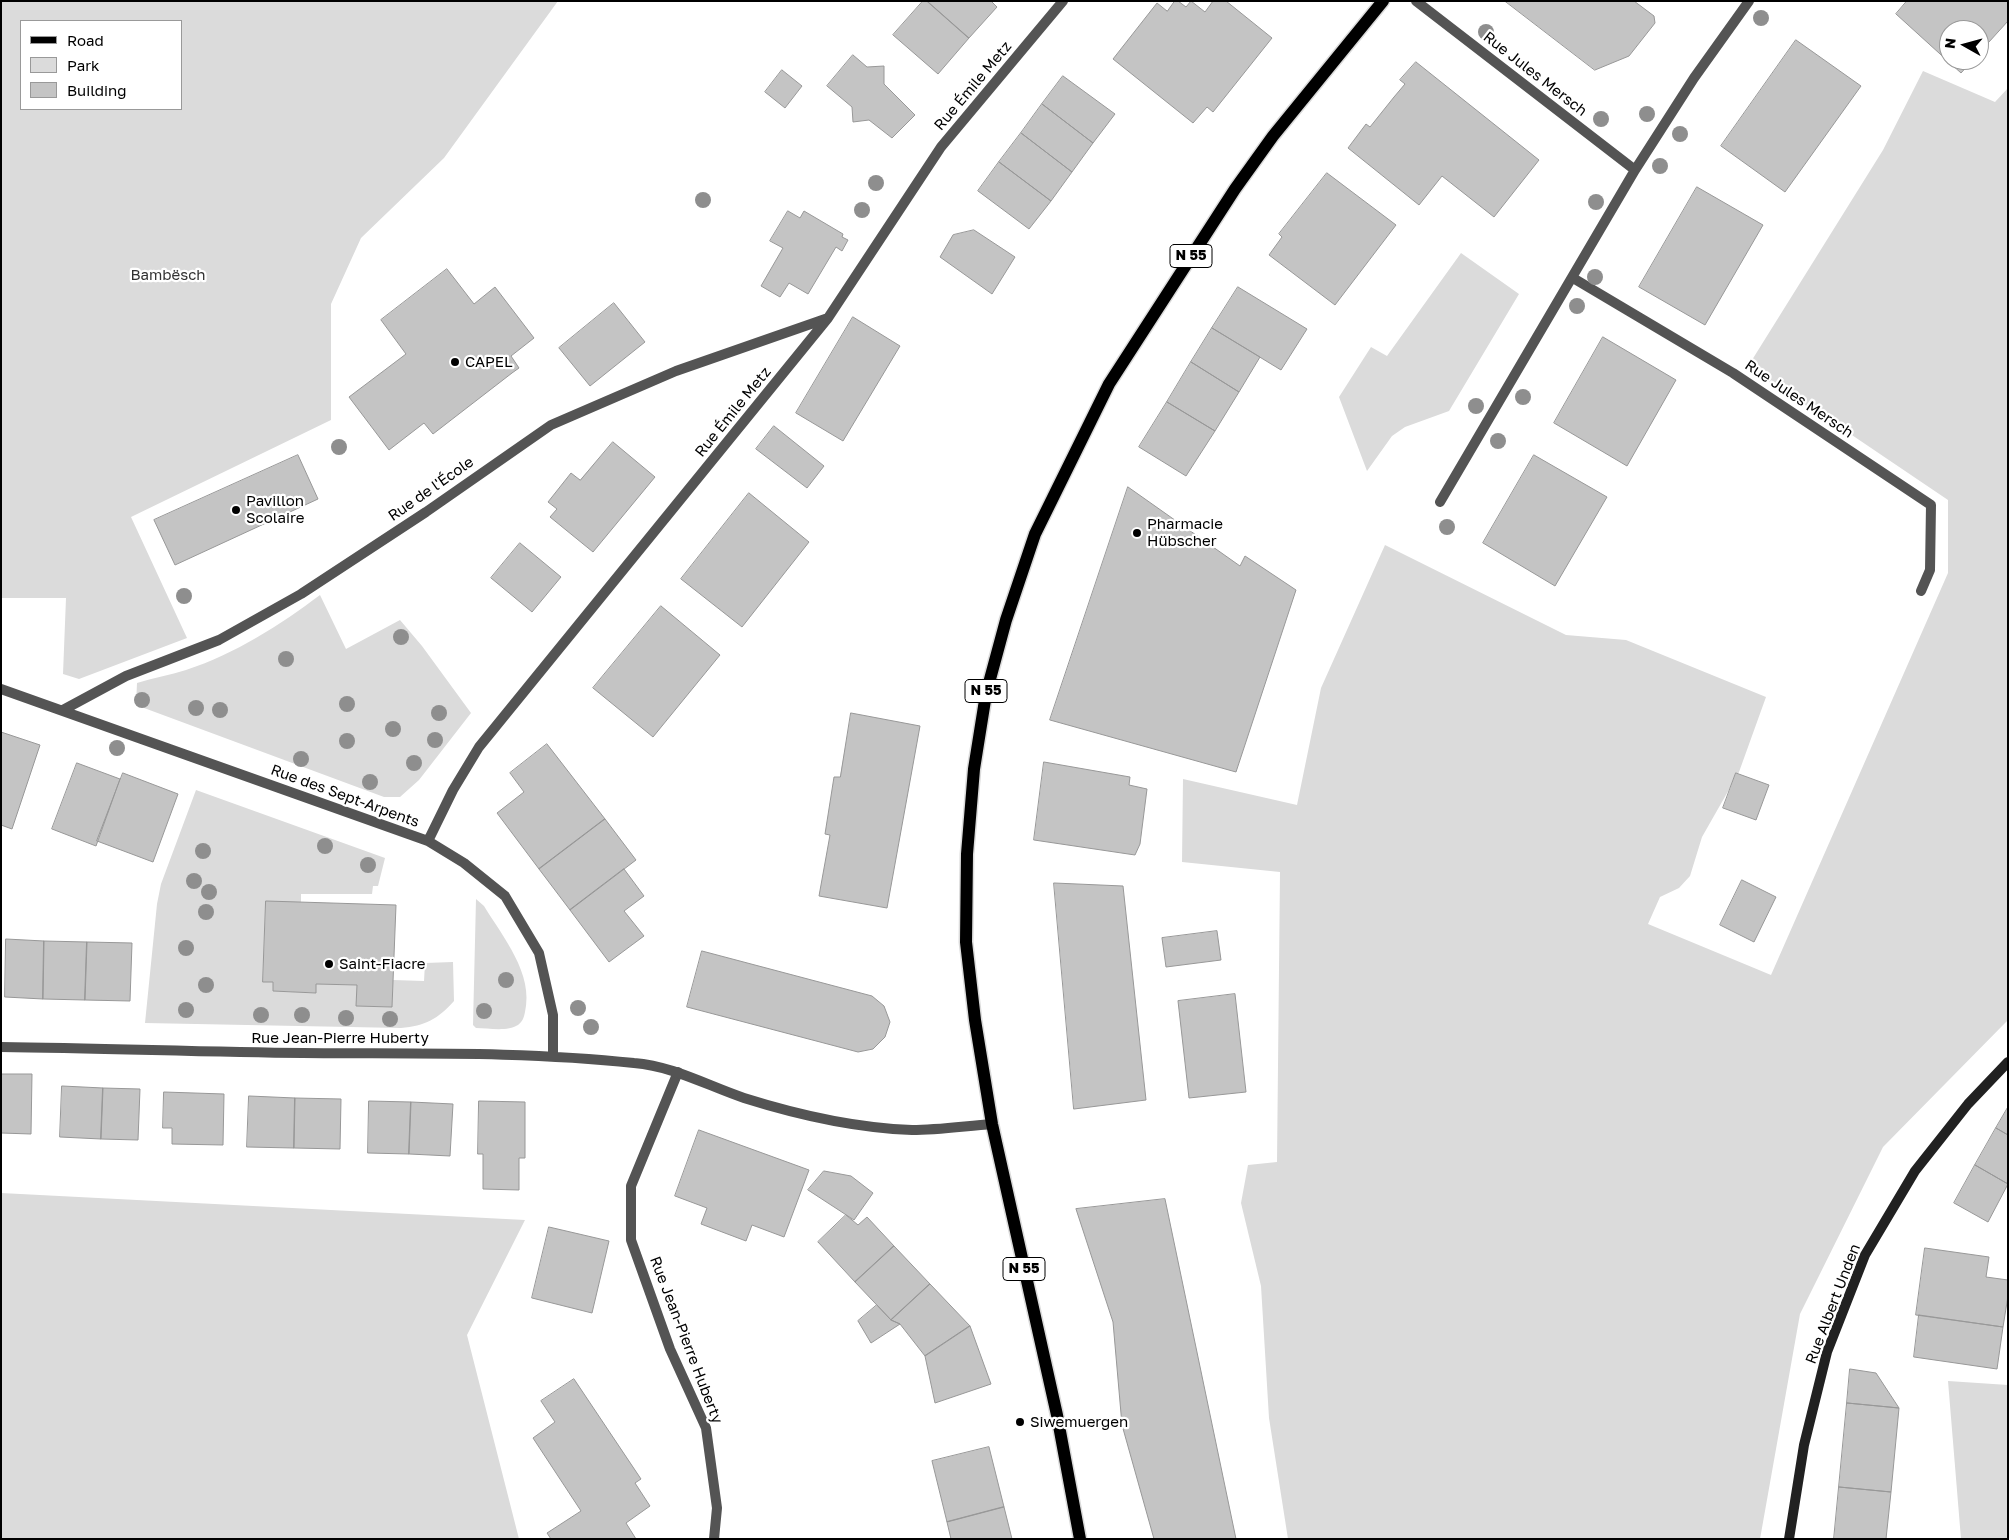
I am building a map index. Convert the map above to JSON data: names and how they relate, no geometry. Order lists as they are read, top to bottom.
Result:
{
  "streets": {
    "main road": ["N 55", "Rue Albert Unden"],
    "street": [
      "Rue Jules Mersch",
      "Rue Émile Metz",
      "Rue de l'École",
      "Rue des Sept-Arpents",
      "Rue Jean-Pierre Huberty"
    ]
  },
  "crossings": [
    ["Rue Émile Metz", "Rue de l'École"],
    ["Rue Émile Metz", "Rue des Sept-Arpents"],
    ["N 55", "Rue Jean-Pierre Huberty"],
    ["Rue de l'École", "Rue des Sept-Arpents"],
    ["Rue des Sept-Arpents", "Rue Jean-Pierre Huberty"]
  ],
  "parks": ["Bambësch"],
  "places": [
    "CAPEL",
    "Pavillon Scolaire",
    "Pharmacie Hübscher",
    "Saint-Fiacre",
    "Siwemuergen"
  ],
  "legend": ["Road", "Park", "Building"],
  "north": "left"
}
